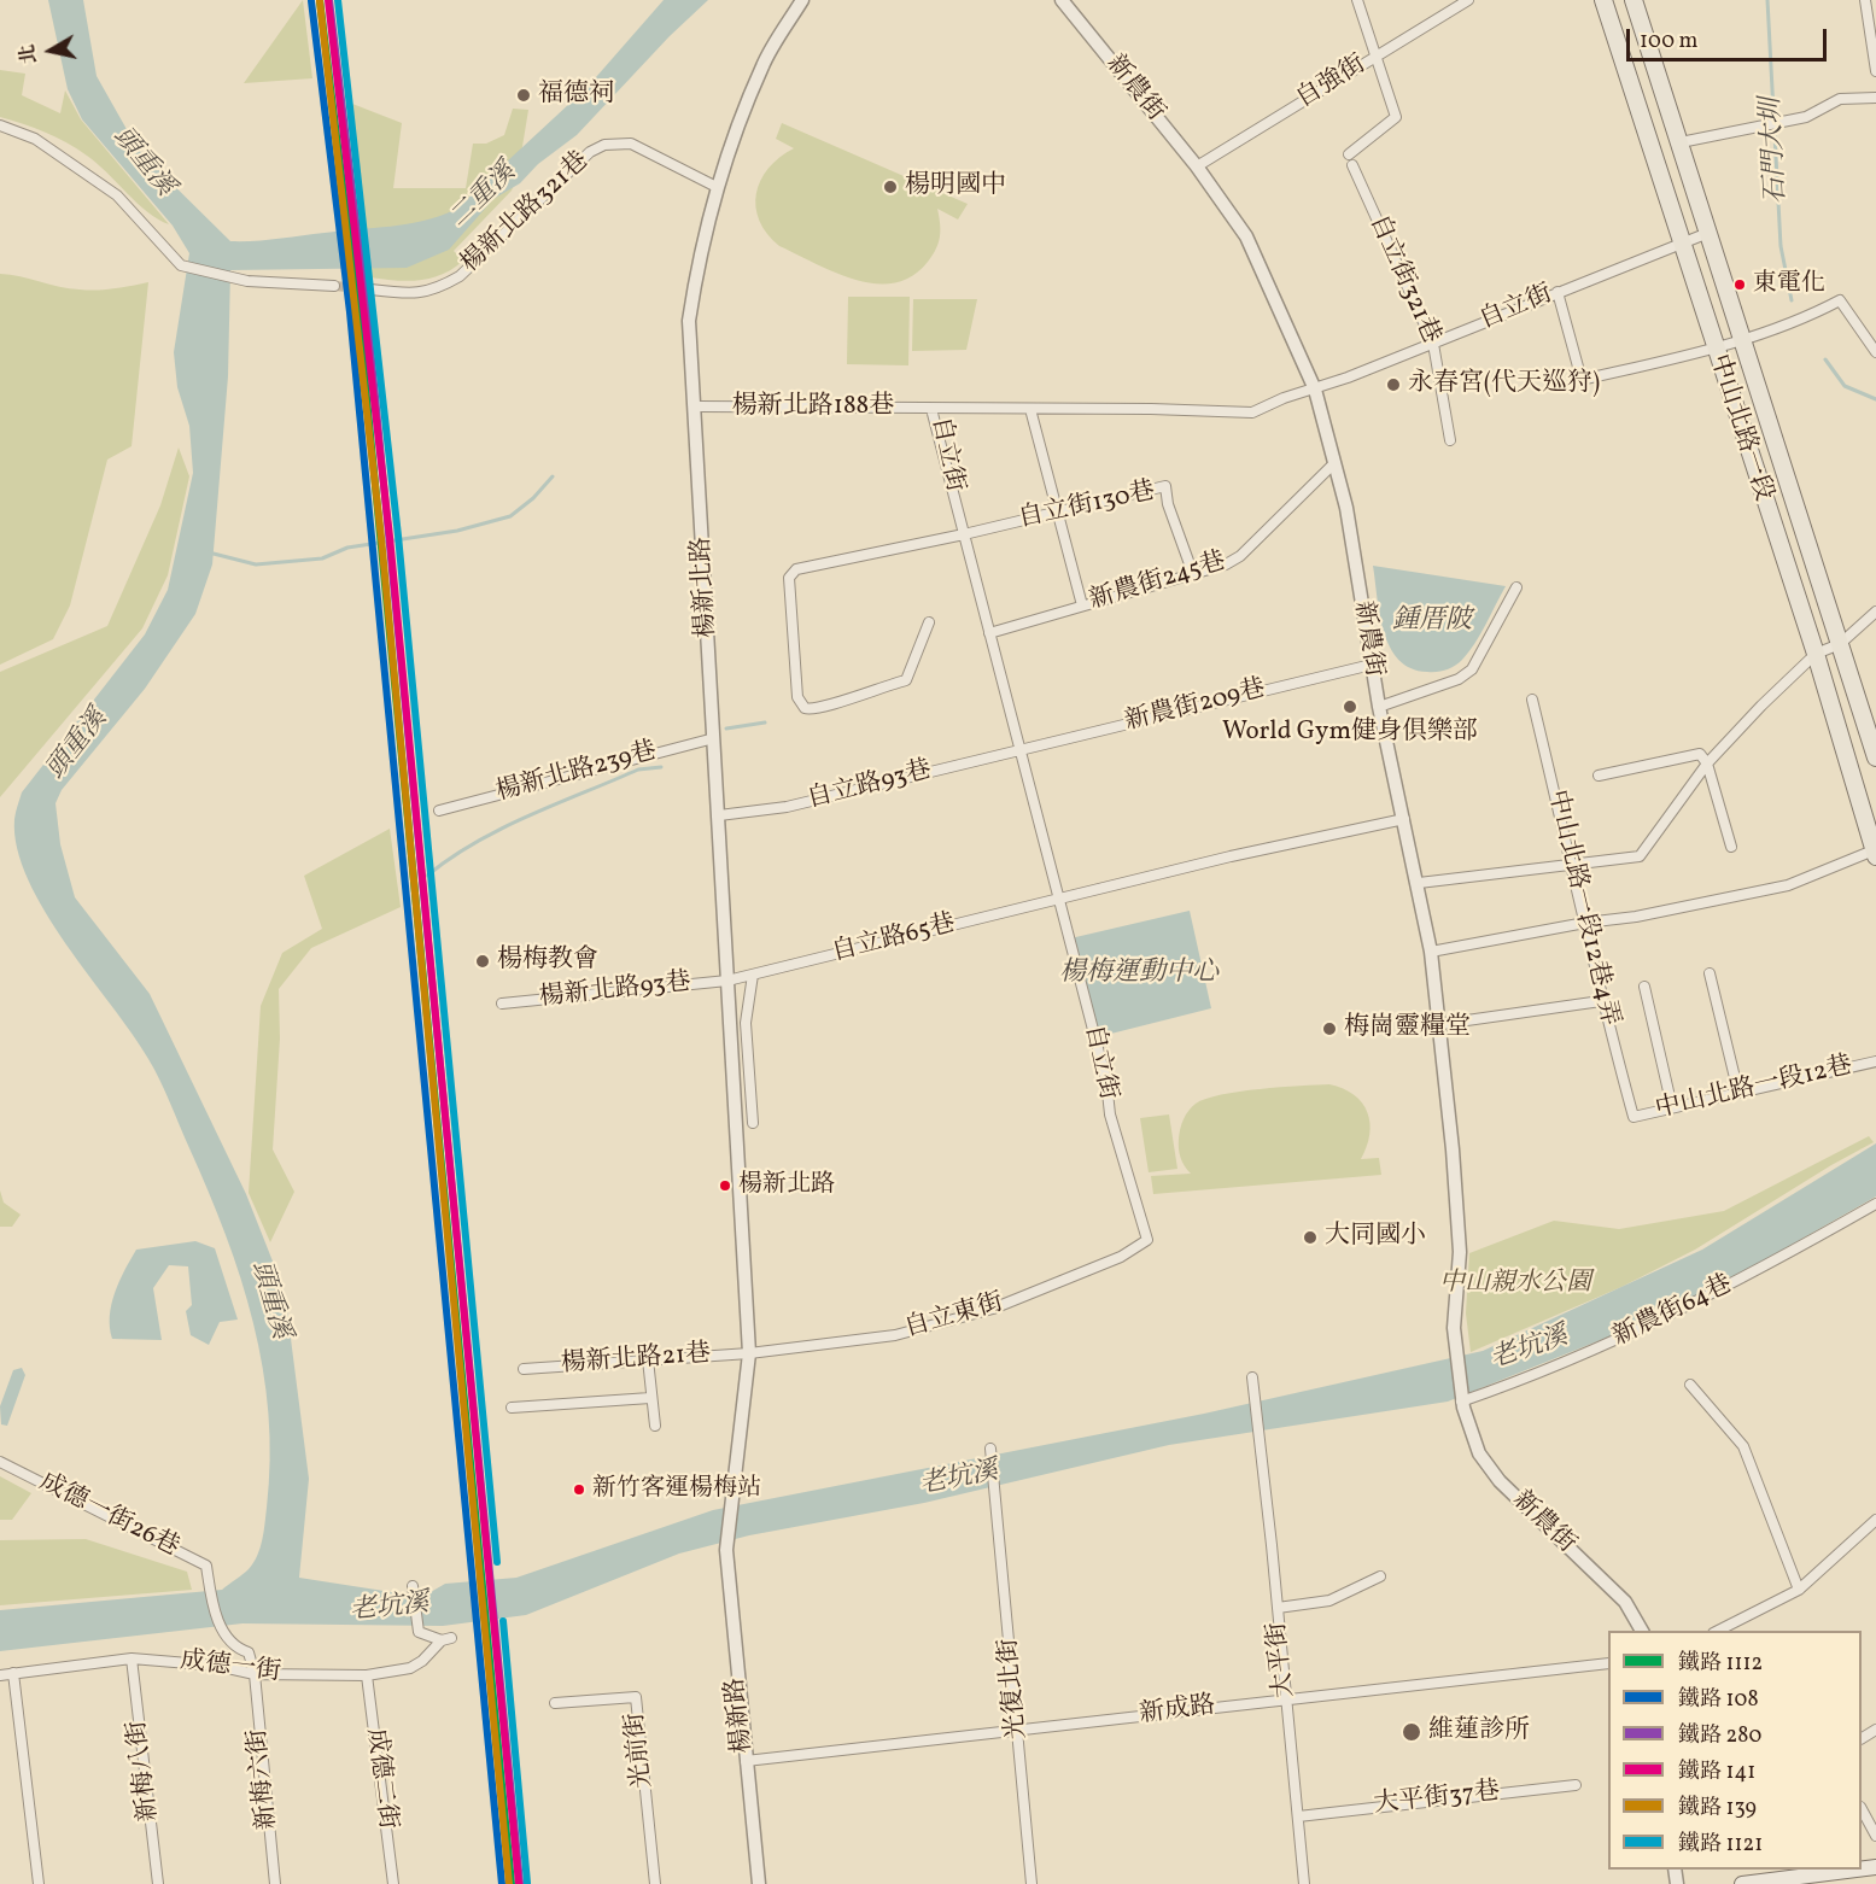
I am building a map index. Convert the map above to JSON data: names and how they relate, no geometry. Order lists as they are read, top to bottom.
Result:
{
  "streets": {
    "main road": ["中山北路一段"],
    "street": [
      "自強街",
      "新農街",
      "楊新北路321巷",
      "自立街321巷",
      "自立街",
      "楊新北路188巷",
      "自立街130巷",
      "新農街245巷",
      "楊新北路",
      "新農街209巷",
      "楊新北路239巷",
      "自立路93巷",
      "中山北路一段12巷4弄",
      "自立路65巷",
      "楊新北路93巷",
      "中山北路一段12巷",
      "新農街64巷",
      "自立東街",
      "楊新北路21巷",
      "成德一街26巷",
      "大平街",
      "成德一街",
      "光復北街",
      "新成路",
      "楊新路",
      "光前街",
      "新梅八街",
      "新梅六街",
      "成德二街",
      "大平街37巷"
    ]
  },
  "crossings": [
    ["自強街", "新農街"],
    ["自強街", "自立街321巷"],
    ["新農街", "自立街"],
    ["新農街", "新農街245巷"],
    ["新農街", "新農街209巷"],
    ["新農街", "自立路65巷"],
    ["新農街", "新農街64巷"],
    ["楊新北路321巷", "楊新北路"],
    ["自立街321巷", "自立街"],
    ["自立街", "楊新北路188巷"],
    ["自立街", "中山北路一段"],
    ["自立街", "自立街130巷"],
    ["自立街", "新農街245巷"],
    ["自立街", "新農街209巷"],
    ["自立街", "自立路93巷"],
    ["自立街", "自立路65巷"],
    ["自立街", "自立東街"],
    ["楊新北路188巷", "楊新北路"],
    ["自立街130巷", "新農街245巷"],
    ["楊新北路", "楊新北路239巷"],
    ["楊新北路", "自立路93巷"],
    ["楊新北路", "自立路65巷"],
    ["楊新北路", "楊新北路93巷"],
    ["楊新北路", "自立東街"],
    ["楊新北路", "楊新北路21巷"],
    ["楊新北路", "楊新路"],
    ["新農街209巷", "自立路93巷"],
    ["中山北路一段12巷4弄", "中山北路一段12巷"],
    ["自立路65巷", "楊新北路93巷"],
    ["自立東街", "楊新北路21巷"],
    ["成德一街26巷", "成德一街"],
    ["成德一街26巷", "新梅六街"],
    ["大平街", "新成路"],
    ["大平街", "大平街37巷"],
    ["成德一街", "新梅八街"],
    ["成德一街", "新梅六街"],
    ["成德一街", "成德二街"],
    ["光復北街", "新成路"],
    ["新成路", "楊新路"]
  ],
  "water": [
    "石門大圳",
    "頭重溪",
    "二重溪",
    "鍾厝陂",
    "楊梅運動中心",
    "老坑溪"
  ],
  "parks": ["中山親水公園"],
  "places": [
    "福德祠",
    "楊明國中",
    "東電化",
    "永春宮(代天巡狩)",
    "World Gym健身俱樂部",
    "楊梅教會",
    "梅崗靈糧堂",
    "楊新北路",
    "大同國小",
    "新竹客運楊梅站",
    "維蓮診所"
  ],
  "lines": [
    "rail line 1112",
    "rail line 280",
    "rail line 141",
    "rail line 1121",
    "rail line 108",
    "rail line 139"
  ],
  "legend": [
    "鐵路 1112",
    "鐵路 108",
    "鐵路 280",
    "鐵路 141",
    "鐵路 139",
    "鐵路 1121"
  ],
  "scale_bar": "100 m",
  "north": "left"
}
